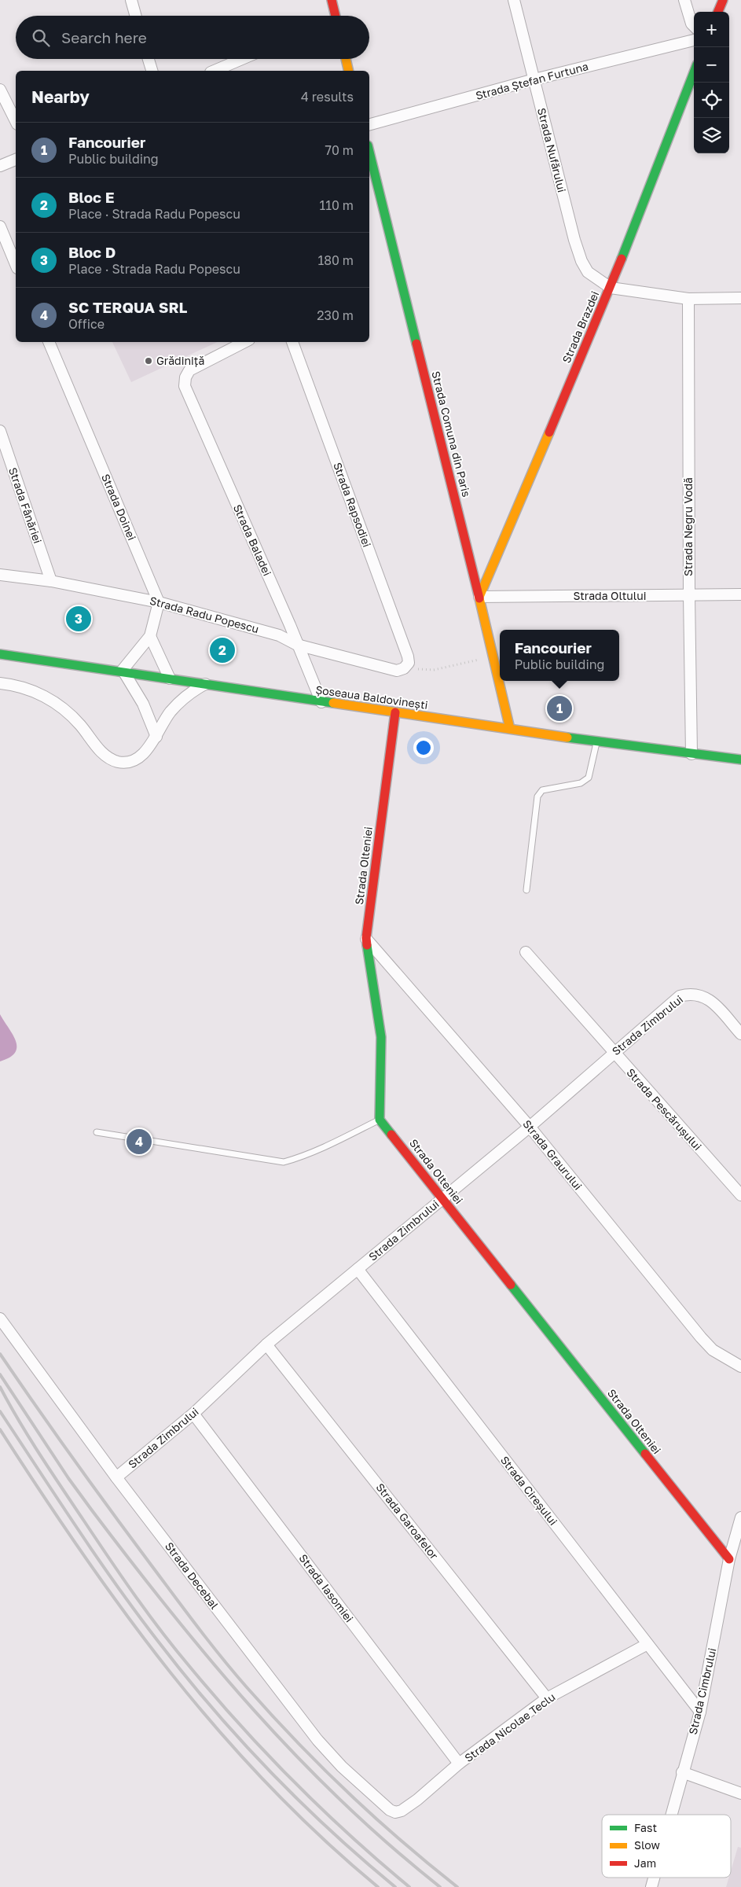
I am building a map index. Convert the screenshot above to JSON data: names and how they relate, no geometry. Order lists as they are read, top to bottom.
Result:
{
  "streets": {
    "street": [
      "Strada Ștefan Furtuna",
      "Strada Nufărului",
      "Strada Brazdei",
      "Strada Comuna din Paris",
      "Strada Rapsodiei",
      "Strada Fânăriei",
      "Strada Doinei",
      "Strada Negru Vodă",
      "Strada Baladei",
      "Strada Oltului",
      "Strada Radu Popescu",
      "Șoseaua Baldovinești",
      "Strada Olteniei",
      "Strada Zimbrului",
      "Strada Pescărușului",
      "Strada Graurului",
      "Strada Cireșului",
      "Strada Garoafelor",
      "Strada Decebal",
      "Strada Iasomiei",
      "Strada Cimbrului",
      "Strada Nicolae Teclu"
    ]
  },
  "crossings": [
    ["Strada Ștefan Furtuna", "Strada Nufărului"],
    ["Strada Nufărului", "Strada Brazdei"],
    ["Strada Brazdei", "Strada Comuna din Paris"],
    ["Strada Brazdei", "Strada Oltului"],
    ["Strada Comuna din Paris", "Strada Oltului"],
    ["Strada Comuna din Paris", "Șoseaua Baldovinești"],
    ["Strada Rapsodiei", "Strada Radu Popescu"],
    ["Strada Fânăriei", "Strada Radu Popescu"],
    ["Strada Doinei", "Strada Radu Popescu"],
    ["Strada Negru Vodă", "Strada Oltului"],
    ["Strada Negru Vodă", "Șoseaua Baldovinești"],
    ["Strada Baladei", "Strada Radu Popescu"],
    ["Strada Baladei", "Șoseaua Baldovinești"],
    ["Șoseaua Baldovinești", "Strada Olteniei"],
    ["Strada Olteniei", "Strada Zimbrului"],
    ["Strada Olteniei", "Strada Graurului"],
    ["Strada Olteniei", "Strada Cimbrului"],
    ["Strada Zimbrului", "Strada Pescărușului"],
    ["Strada Zimbrului", "Strada Graurului"],
    ["Strada Zimbrului", "Strada Cireșului"],
    ["Strada Zimbrului", "Strada Garoafelor"],
    ["Strada Zimbrului", "Strada Decebal"],
    ["Strada Zimbrului", "Strada Iasomiei"],
    ["Strada Cireșului", "Strada Cimbrului"],
    ["Strada Cireșului", "Strada Nicolae Teclu"],
    ["Strada Garoafelor", "Strada Nicolae Teclu"],
    ["Strada Decebal", "Strada Nicolae Teclu"],
    ["Strada Iasomiei", "Strada Nicolae Teclu"]
  ],
  "places": ["Grădiniță"],
  "legend": ["Fast", "Slow", "Jam"],
  "page": {
    "map_buttons": ["+", "−"],
    "search": "Search here",
    "heading": ["Nearby", "4 results"],
    "list": [
      {
        "mark": "1",
        "name": "Fancourier",
        "note": "Public building",
        "value": "70 m"
      },
      {
        "mark": "2",
        "name": "Bloc E",
        "note": "Place · Strada Radu Popescu",
        "value": "110 m"
      },
      {
        "mark": "3",
        "name": "Bloc D",
        "note": "Place · Strada Radu Popescu",
        "value": "180 m"
      },
      {
        "mark": "4",
        "name": "SC TERQUA SRL",
        "note": "Office",
        "value": "230 m"
      }
    ],
    "pins": [
      "3",
      "2",
      "1",
      "4"
    ],
    "popup": ["Fancourier", "Public building"]
  }
}
